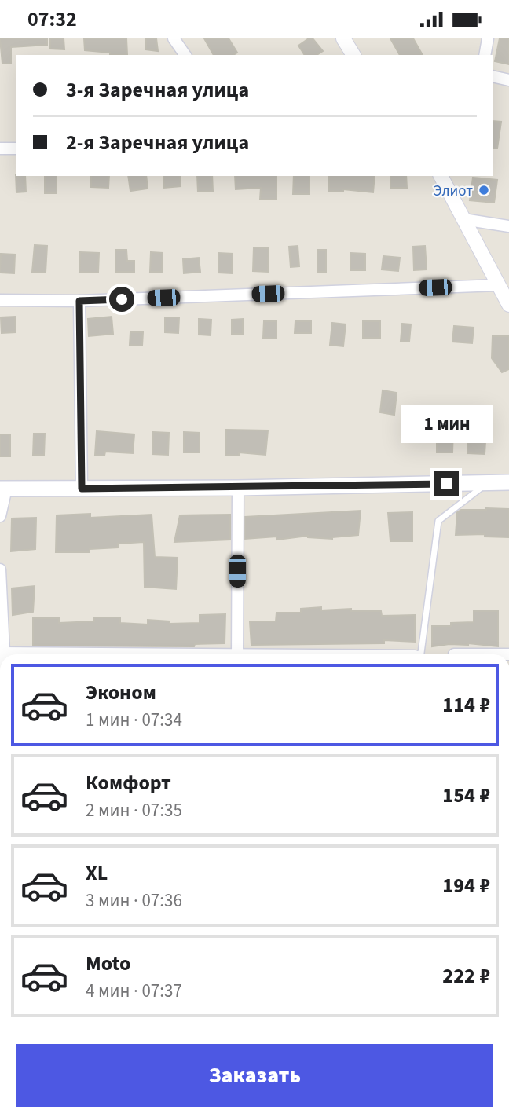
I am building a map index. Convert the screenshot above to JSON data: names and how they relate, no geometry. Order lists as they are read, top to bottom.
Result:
{
  "places": ["Элиот"],
  "page": {
    "status": "07:32",
    "banner": ["3-я Заречная улица", "2-я Заречная улица"],
    "bubble": "1 мин",
    "list": [
      {
        "name": "Эконом",
        "note": "1 мин · 07:34",
        "value": "114 ₽"
      },
      {
        "name": "Комфорт",
        "note": "2 мин · 07:35",
        "value": "154 ₽"
      },
      {
        "name": "XL",
        "note": "3 мин · 07:36",
        "value": "194 ₽"
      },
      {
        "name": "Moto",
        "note": "4 мин · 07:37",
        "value": "222 ₽"
      }
    ],
    "buttons": "Заказать"
  }
}
